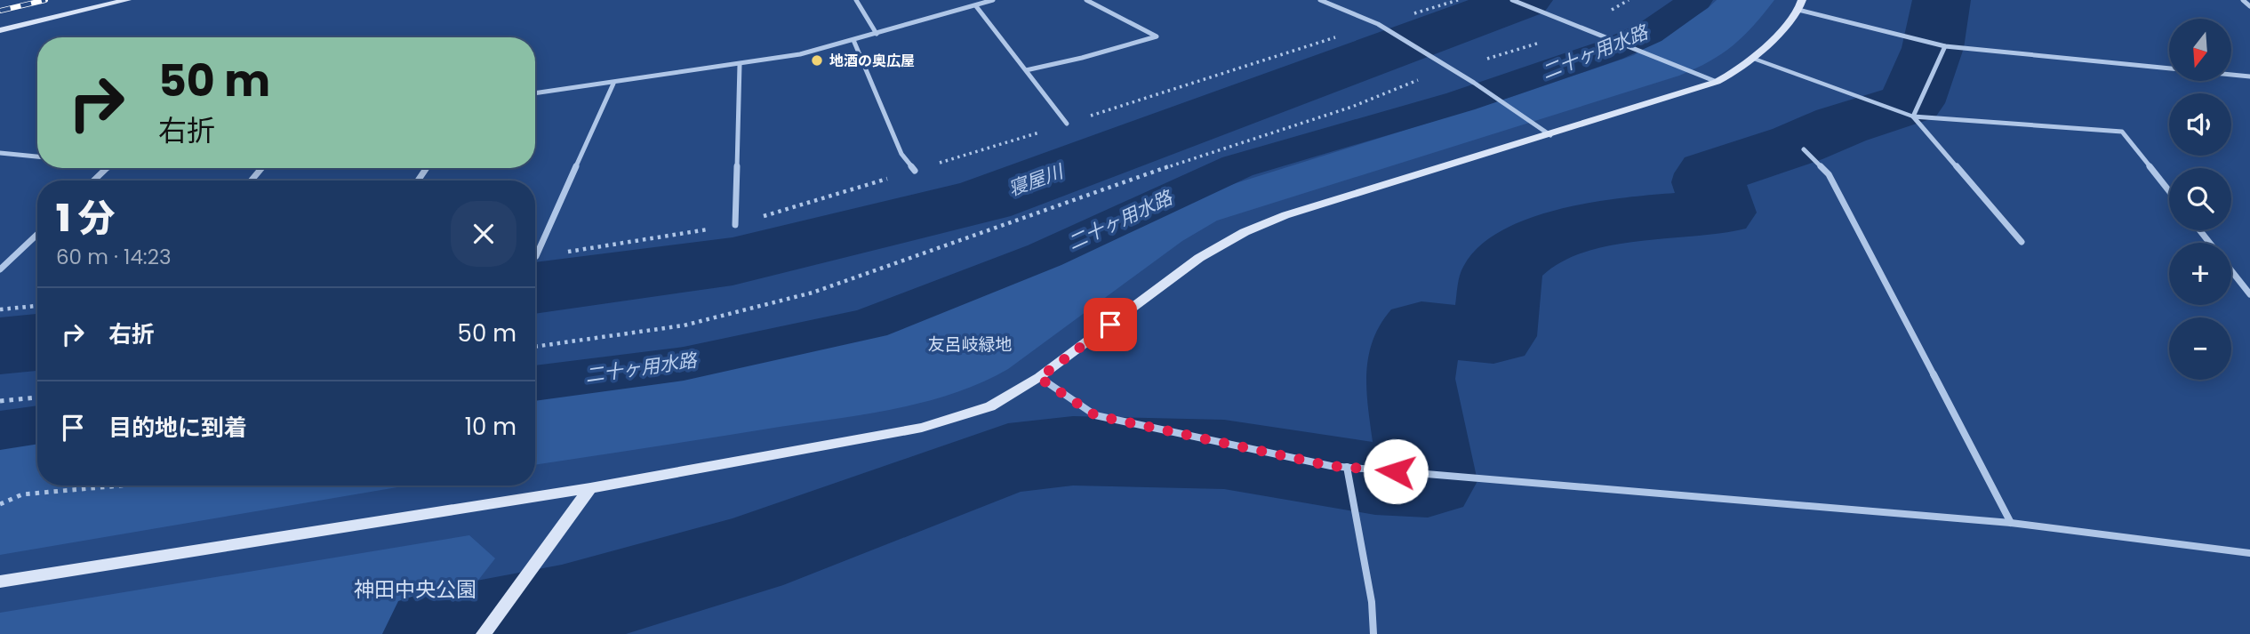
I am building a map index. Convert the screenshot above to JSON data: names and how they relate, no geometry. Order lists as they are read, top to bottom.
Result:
{
  "water": ["二十ヶ用水路", "寝屋川"],
  "parks": ["友呂岐緑地", "神田中央公園"],
  "places": ["地酒の奥広屋"],
  "north": "bottom",
  "page": {
    "map_buttons": ["+", "−"],
    "turn": ["50 m", "右折"],
    "heading": ["1 分", "60 m · 14:23"],
    "list": [
      {
        "name": "右折",
        "value": "50 m"
      },
      {
        "name": "目的地に到着",
        "value": "10 m"
      }
    ]
  }
}
